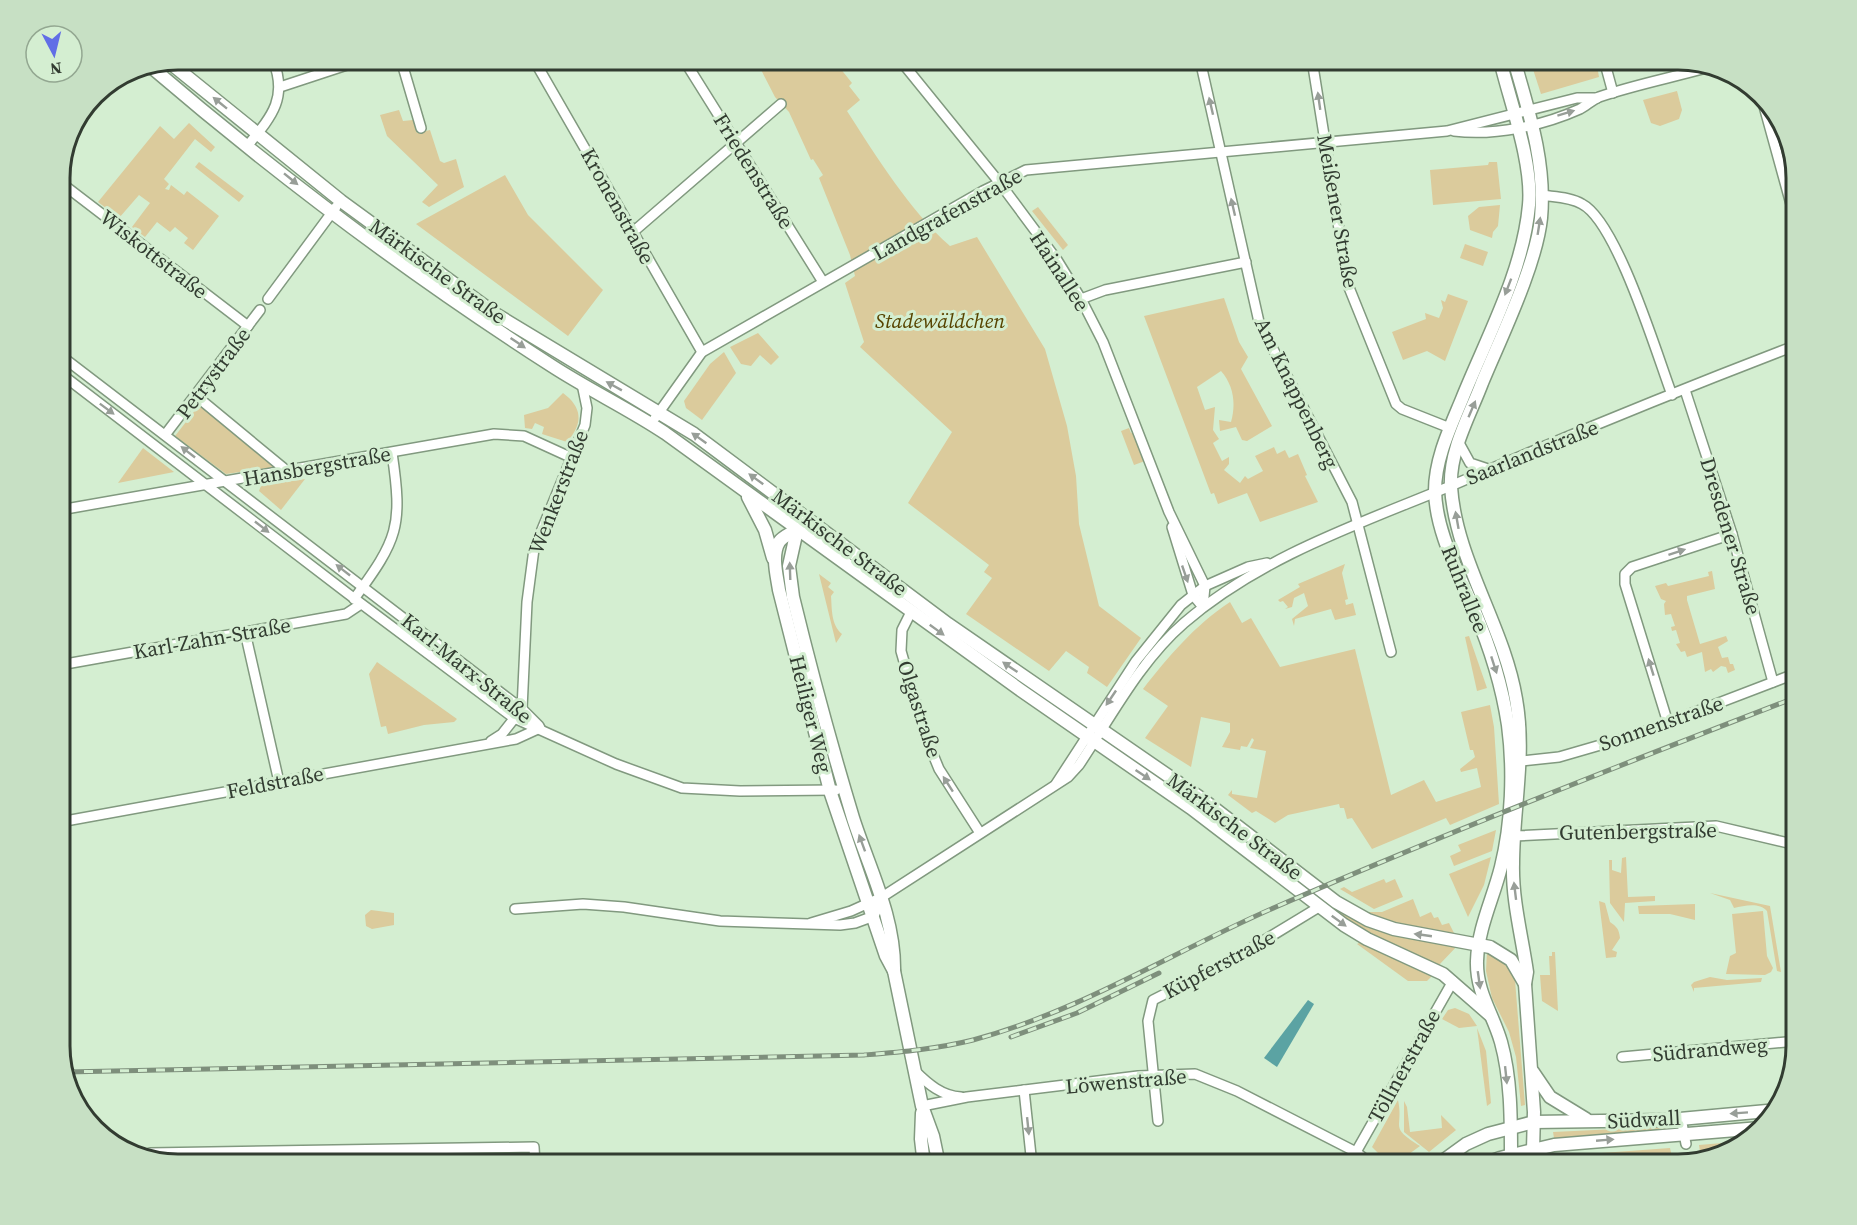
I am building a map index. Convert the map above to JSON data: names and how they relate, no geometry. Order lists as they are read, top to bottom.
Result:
{
  "streets": {
    "main road": [
      "Märkische Straße",
      "Ruhrallee",
      "Heiliger Weg",
      "Südwall"
    ],
    "street": [
      "Friedenstraße",
      "Kronenstraße",
      "Meißener Straße",
      "Landgrafenstraße",
      "Wiskottstraße",
      "Hainallee",
      "Petrystraße",
      "Am Knappenberg",
      "Saarlandstraße",
      "Hansbergstraße",
      "Wenkerstraße",
      "Dresdener Straße",
      "Karl-Zahn-Straße",
      "Karl-Marx-Straße",
      "Olgastraße",
      "Sonnenstraße",
      "Feldstraße",
      "Gutenbergstraße",
      "Küpferstraße",
      "Südrandweg",
      "Töllnerstraße",
      "Löwenstraße"
    ]
  },
  "crossings": [
    ["Friedenstraße", "Landgrafenstraße"],
    ["Kronenstraße", "Landgrafenstraße"],
    ["Meißener Straße", "Landgrafenstraße"],
    ["Meißener Straße", "Ruhrallee"],
    ["Landgrafenstraße", "Märkische Straße"],
    ["Landgrafenstraße", "Hainallee"],
    ["Landgrafenstraße", "Am Knappenberg"],
    ["Landgrafenstraße", "Ruhrallee"],
    ["Wiskottstraße", "Petrystraße"],
    ["Märkische Straße", "Saarlandstraße"],
    ["Märkische Straße", "Wenkerstraße"],
    ["Märkische Straße", "Ruhrallee"],
    ["Märkische Straße", "Olgastraße"],
    ["Märkische Straße", "Heiliger Weg"],
    ["Märkische Straße", "Küpferstraße"],
    ["Märkische Straße", "Töllnerstraße"],
    ["Hainallee", "Saarlandstraße"],
    ["Petrystraße", "Karl-Marx-Straße"],
    ["Am Knappenberg", "Saarlandstraße"],
    ["Saarlandstraße", "Dresdener Straße"],
    ["Saarlandstraße", "Ruhrallee"],
    ["Hansbergstraße", "Wenkerstraße"],
    ["Hansbergstraße", "Karl-Marx-Straße"],
    ["Wenkerstraße", "Karl-Marx-Straße"],
    ["Dresdener Straße", "Sonnenstraße"],
    ["Ruhrallee", "Sonnenstraße"],
    ["Ruhrallee", "Gutenbergstraße"],
    ["Ruhrallee", "Südwall"],
    ["Karl-Zahn-Straße", "Karl-Marx-Straße"],
    ["Karl-Marx-Straße", "Feldstraße"],
    ["Heiliger Weg", "Löwenstraße"],
    ["Küpferstraße", "Löwenstraße"],
    ["Töllnerstraße", "Löwenstraße"]
  ],
  "one_way": ["Olgastraße"],
  "parks": ["Stadewäldchen"],
  "north": "bottom"
}
